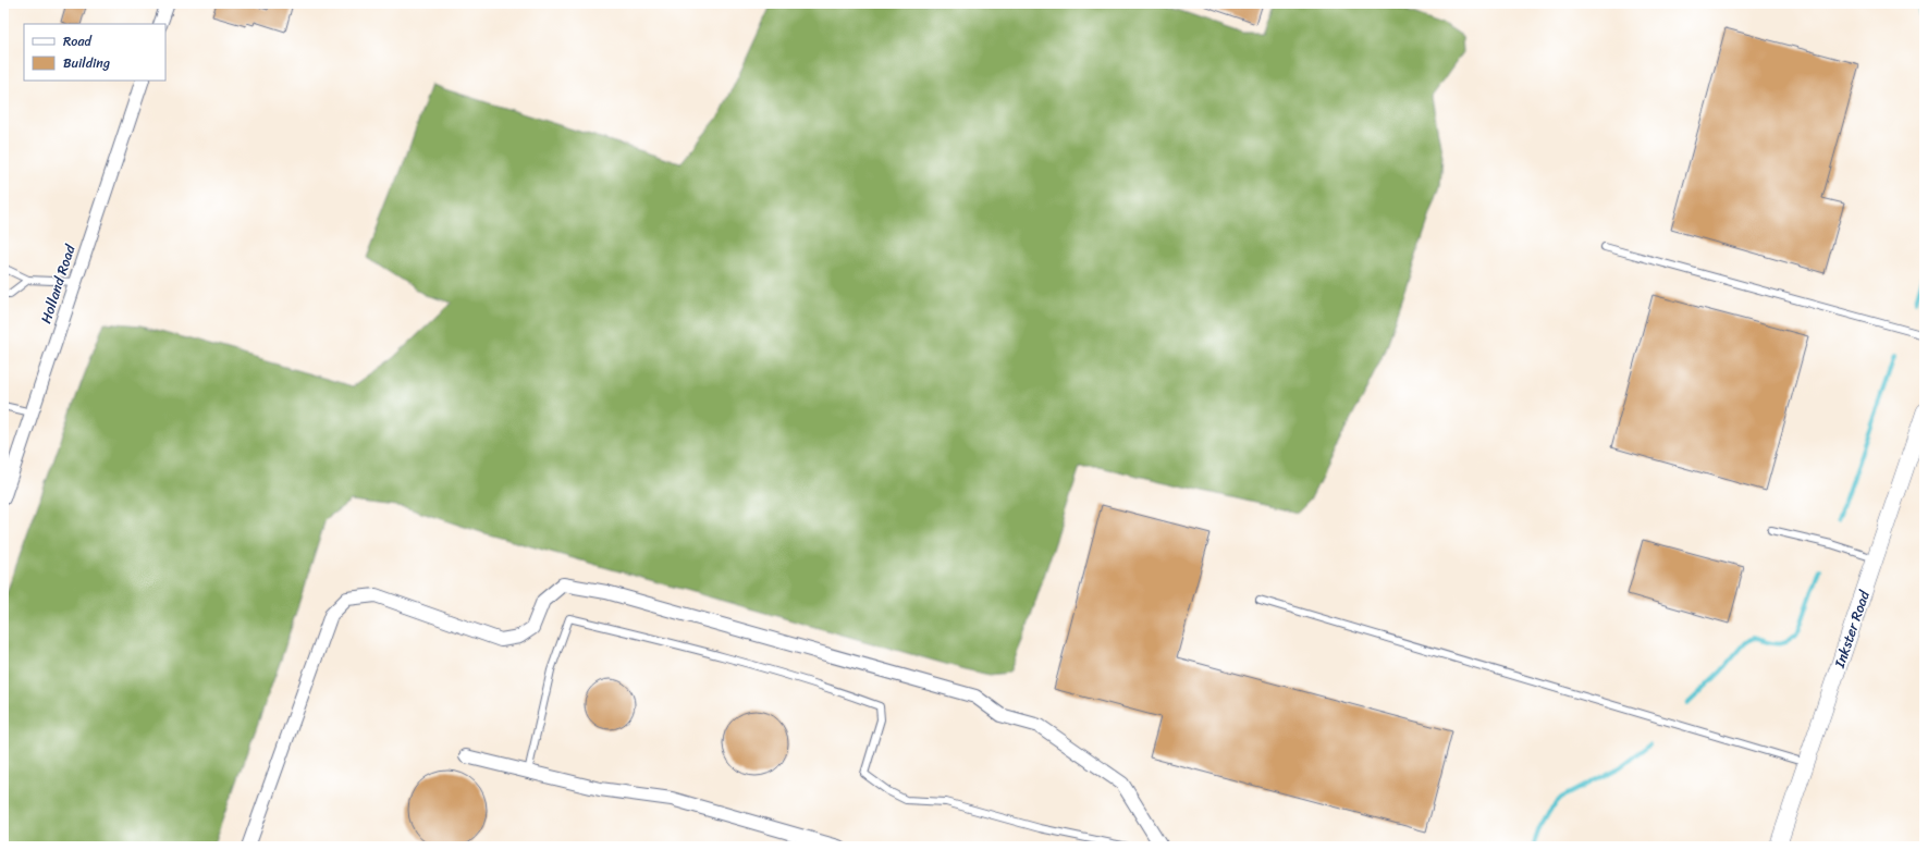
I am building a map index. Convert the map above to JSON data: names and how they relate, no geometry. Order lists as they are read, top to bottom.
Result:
{
  "streets": {
    "street": ["Holland Road", "Inkster Road"]
  },
  "legend": ["Road", "Building"]
}
